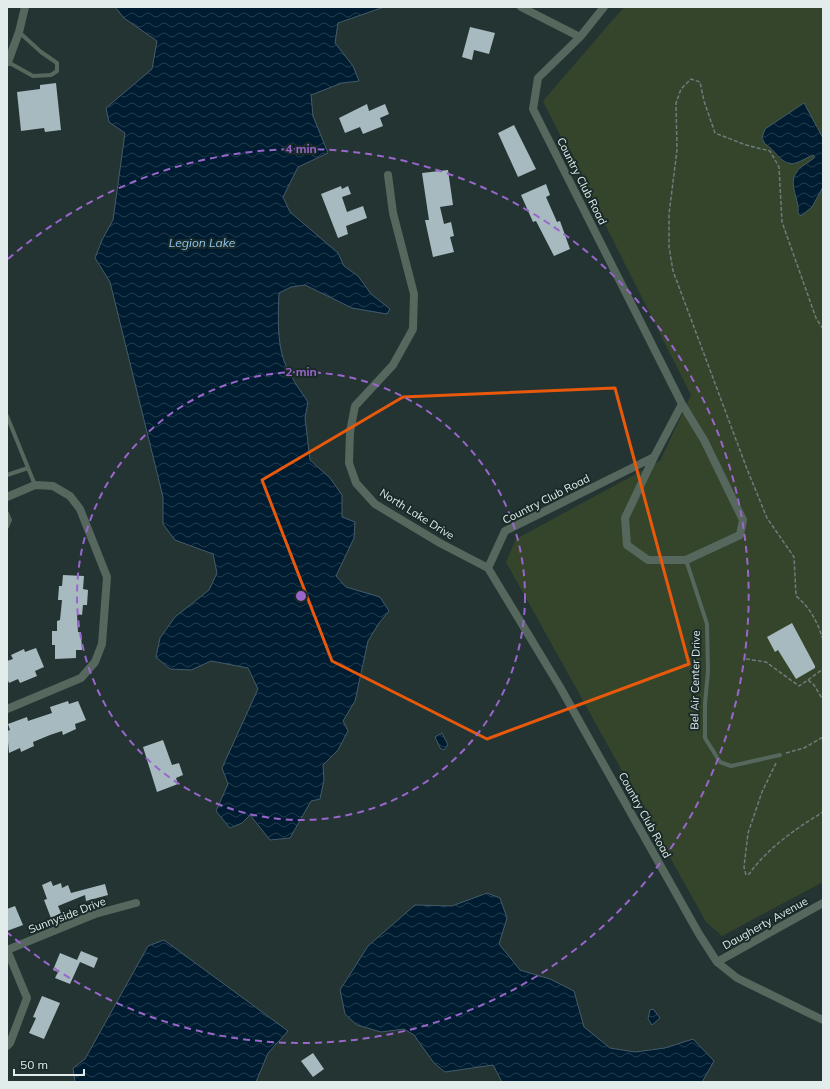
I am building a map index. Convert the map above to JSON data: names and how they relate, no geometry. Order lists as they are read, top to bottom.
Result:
{
  "streets": {
    "street": [
      "Country Club Road",
      "North Lake Drive",
      "Sunnyside Drive",
      "Daugherty Avenue"
    ],
    "lane": ["Bel Air Center Drive"]
  },
  "crossings": [
    ["Country Club Road", "North Lake Drive"],
    ["Country Club Road", "Daugherty Avenue"]
  ],
  "water": ["Legion Lake"],
  "scale_bar": "50 m",
  "rings": ["4 min", "2 min"]
}
